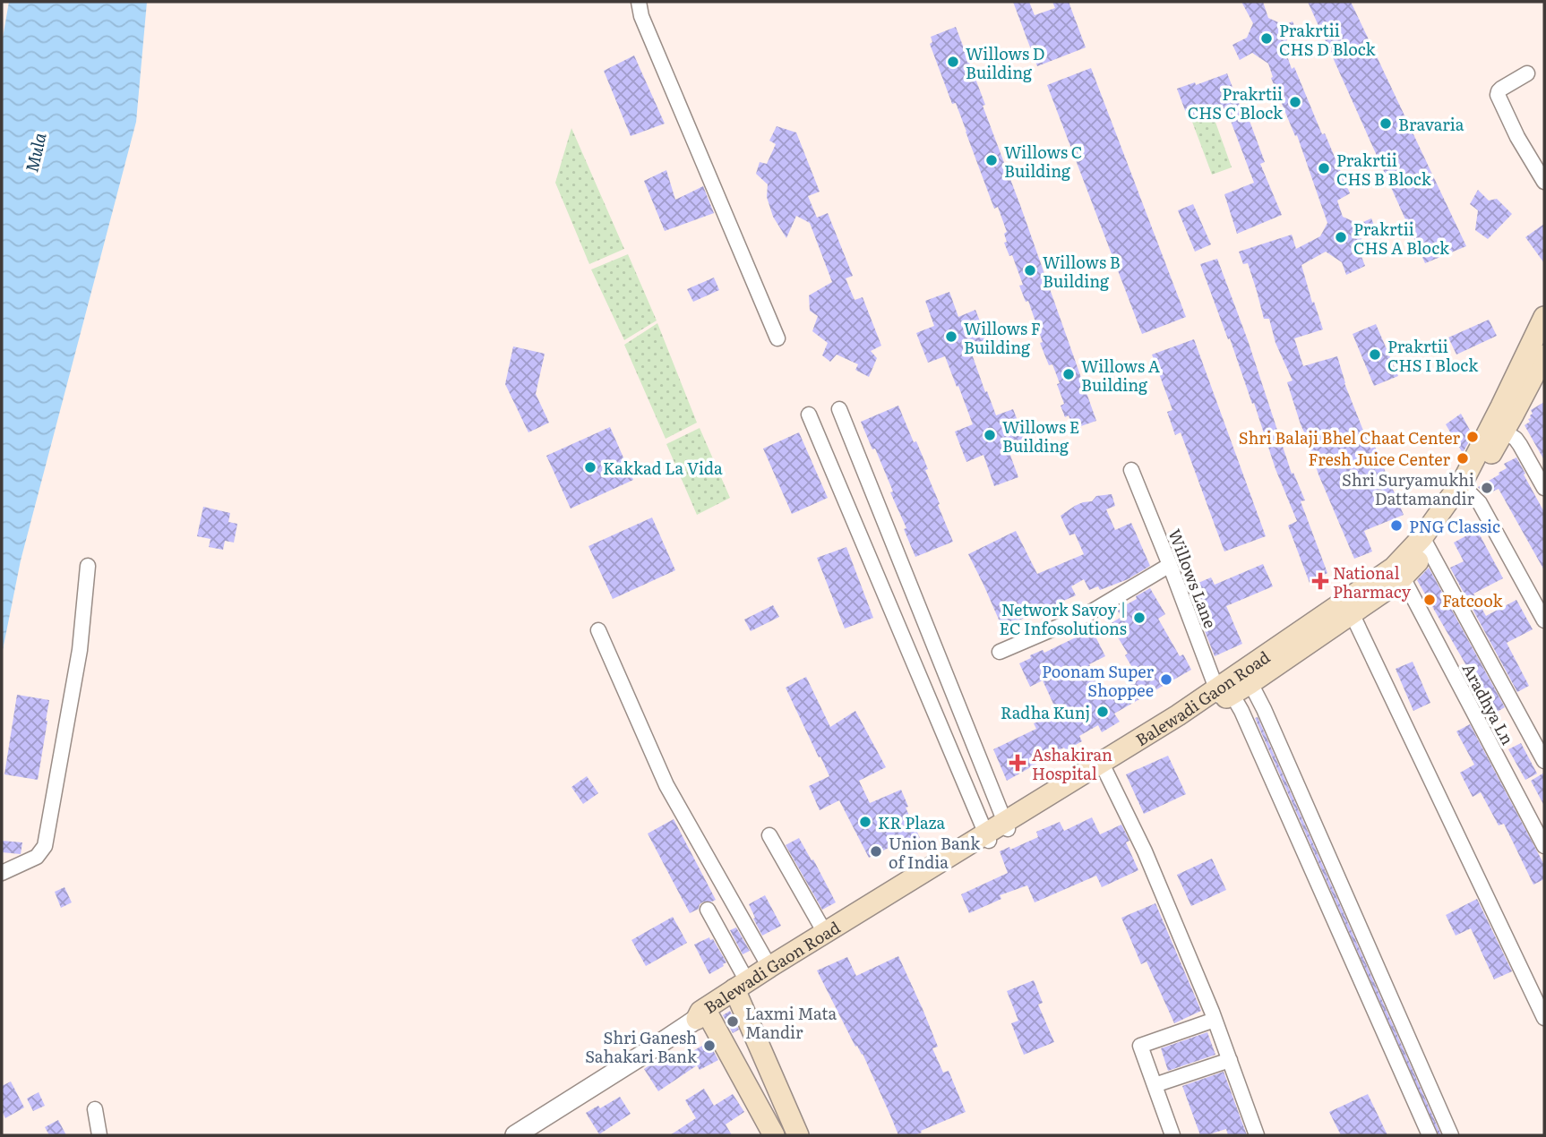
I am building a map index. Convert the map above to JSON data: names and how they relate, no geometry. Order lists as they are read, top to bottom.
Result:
{
  "streets": {
    "main road": ["Balewadi Gaon Road"],
    "street": ["Willows Lane", "Aradhya Ln"]
  },
  "crossings": [
    ["Willows Lane", "Balewadi Gaon Road"],
    ["Balewadi Gaon Road", "Aradhya Ln"]
  ],
  "water": ["Mula"],
  "places": {
    "other": [
      "Prakrtii CHS D Block",
      "Willows D Building",
      "Prakrtii CHS C Block",
      "Bravaria",
      "Willows C Building",
      "Prakrtii CHS B Block",
      "Prakrtii CHS A Block",
      "Willows B Building",
      "Willows F Building",
      "Prakrtii CHS I Block",
      "Willows A Building",
      "Willows E Building",
      "Shri Balaji Bhel Chaat Center",
      "Fresh Juice Center",
      "Kakkad La Vida",
      "Shri Suryamukhi Dattamandir",
      "PNG Classic",
      "Fatcook",
      "Network Savoy | EC Infosolutions",
      "Poonam Super Shoppee",
      "Radha Kunj",
      "KR Plaza",
      "Union Bank of India",
      "Laxmi Mata Mandir",
      "Shri Ganesh Sahakari Bank"
    ],
    "health": ["National Pharmacy", "Ashakiran Hospital"]
  }
}
